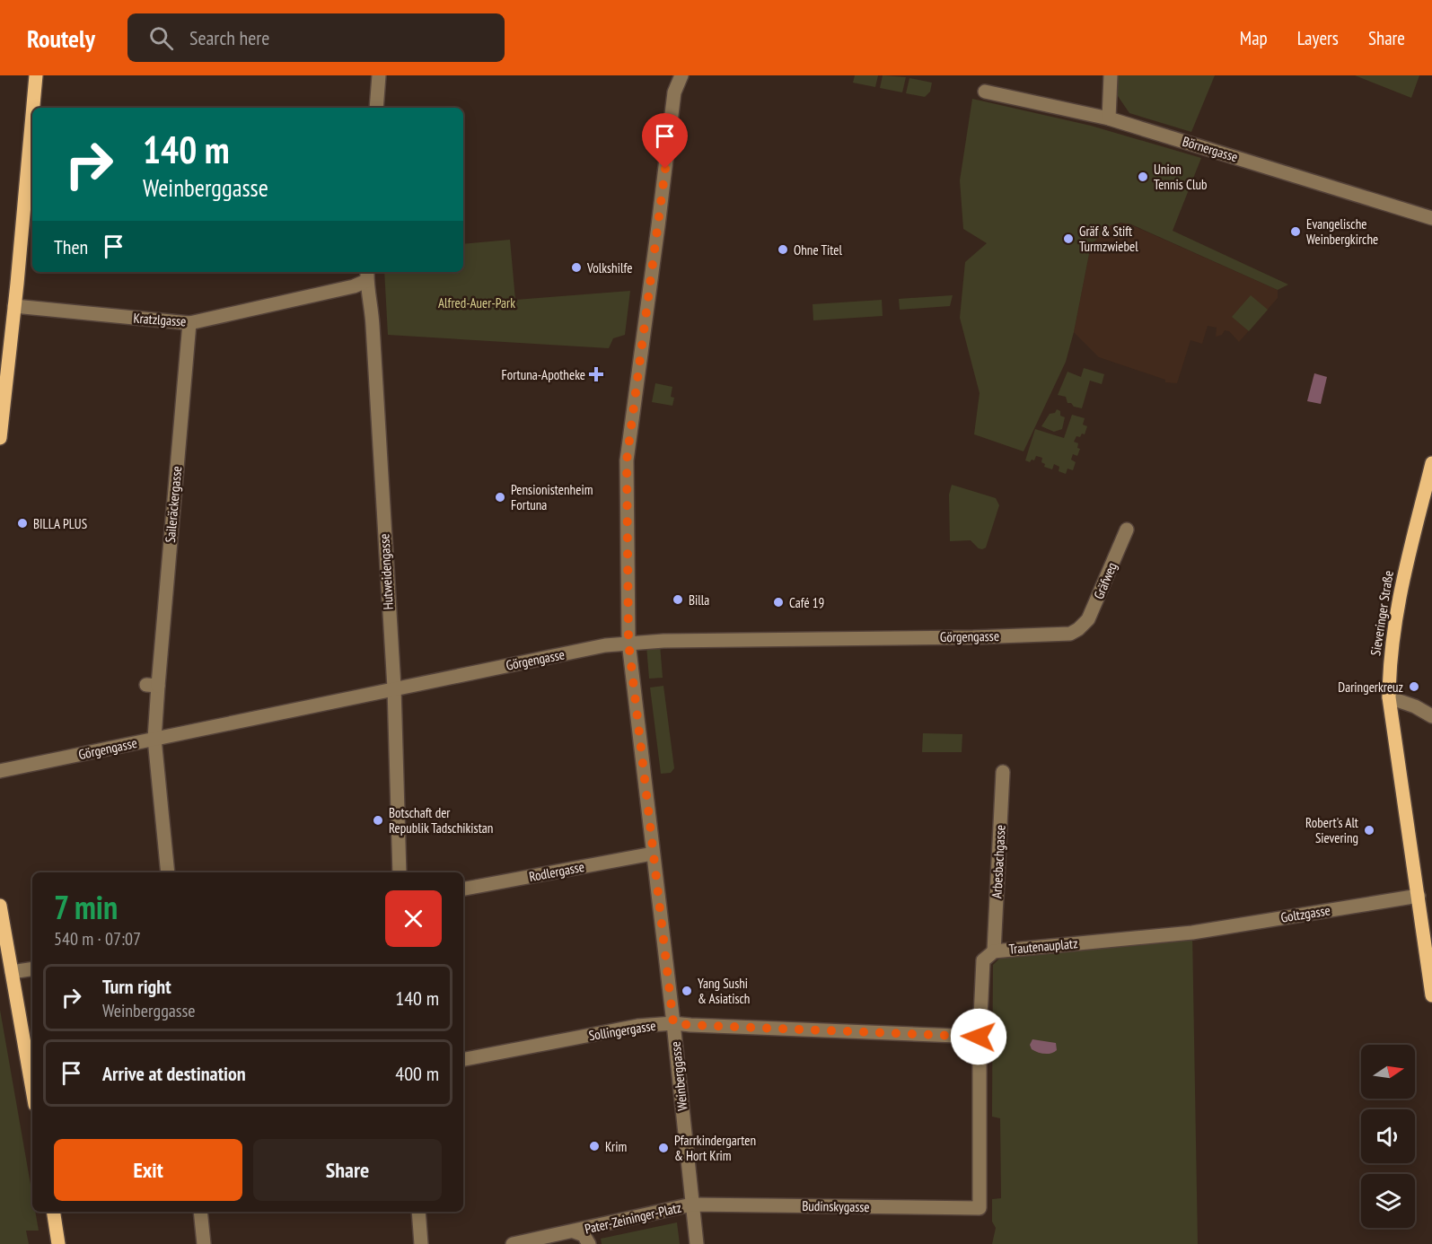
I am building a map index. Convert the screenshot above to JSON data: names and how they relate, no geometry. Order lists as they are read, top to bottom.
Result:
{
  "streets": {
    "main road": ["Sieveringer Straße"],
    "street": [
      "Börnergasse",
      "Kratzlgasse",
      "Saileräckergasse",
      "Hutweidengasse",
      "Gräfweg",
      "Görgengasse",
      "Arbesbachgasse",
      "Rodlergasse",
      "Goltzgasse",
      "Trautenauplatz",
      "Sollingergasse",
      "Weinberggasse",
      "Budinskygasse",
      "Pater-Zeininger-Platz"
    ]
  },
  "crossings": [
    ["Kratzlgasse", "Saileräckergasse"],
    ["Kratzlgasse", "Hutweidengasse"],
    ["Saileräckergasse", "Görgengasse"],
    ["Hutweidengasse", "Görgengasse"],
    ["Gräfweg", "Görgengasse"],
    ["Sieveringer Straße", "Goltzgasse"],
    ["Görgengasse", "Weinberggasse"],
    ["Arbesbachgasse", "Trautenauplatz"],
    ["Rodlergasse", "Weinberggasse"],
    ["Goltzgasse", "Trautenauplatz"],
    ["Trautenauplatz", "Sollingergasse"],
    ["Trautenauplatz", "Budinskygasse"],
    ["Sollingergasse", "Weinberggasse"],
    ["Weinberggasse", "Budinskygasse"],
    ["Weinberggasse", "Pater-Zeininger-Platz"],
    ["Budinskygasse", "Pater-Zeininger-Platz"]
  ],
  "parks": ["Alfred-Auer-Park"],
  "places": {
    "other": [
      "Union Tennis Club",
      "Evangelische Weinbergkirche",
      "Gräf & Stift Turmzwiebel",
      "Ohne Titel",
      "Volkshilfe",
      "Pensionistenheim Fortuna",
      "BILLA PLUS",
      "Billa",
      "Café 19",
      "Daringerkreuz",
      "Botschaft der Republik Tadschikistan",
      "Robert's Alt Sievering",
      "Yang Sushi & Asiatisch",
      "Krim",
      "Pfarrkindergarten & Hort Krim"
    ],
    "health": ["Fortuna-Apotheke"]
  },
  "north": "right",
  "page": {
    "header": "Routely",
    "search": "Search here",
    "nav": ["Map", "Layers", "Share"],
    "turn": ["140 m", "Weinberggasse"],
    "then": "Then",
    "heading": ["7 min", "540 m · 07:07"],
    "list": [
      {
        "name": "Turn right",
        "note": "Weinberggasse",
        "value": "140 m"
      },
      {
        "name": "Arrive at destination",
        "value": "400 m"
      }
    ],
    "buttons": ["Exit", "Share"]
  }
}
